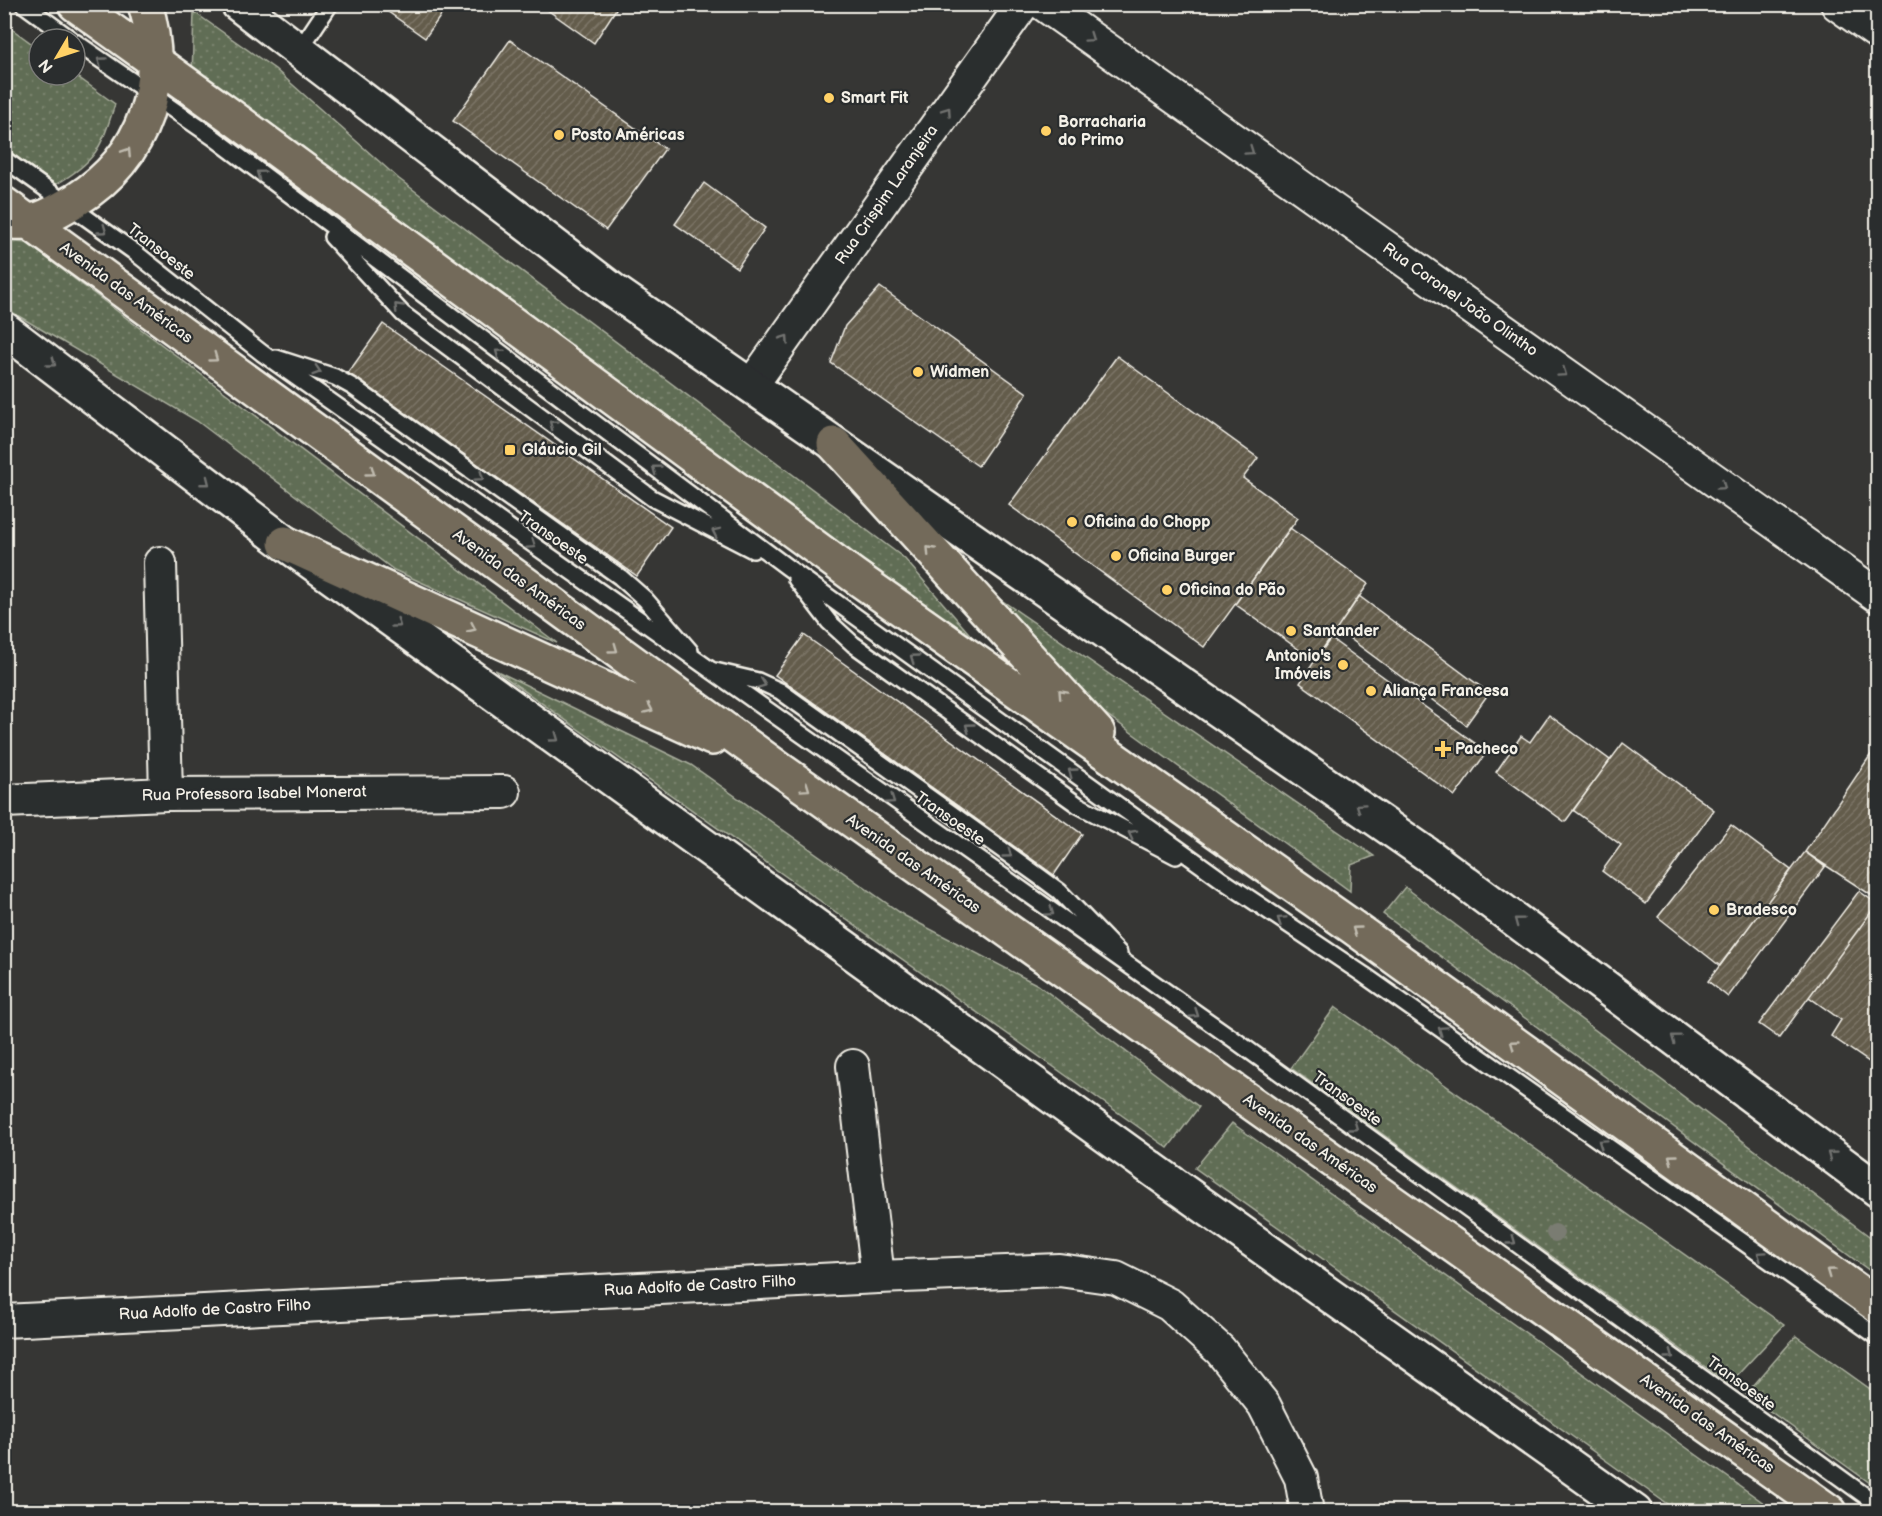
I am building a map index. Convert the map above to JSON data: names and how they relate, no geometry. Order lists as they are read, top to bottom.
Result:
{
  "streets": {
    "highway": ["Avenida das Américas"],
    "street": [
      "Rua Crispim Laranjeira",
      "Rua Coronel João Olintho",
      "Rua Professora Isabel Monerat",
      "Rua Adolfo de Castro Filho"
    ],
    "lane": ["Transoeste"]
  },
  "one_way": ["Rua Crispim Laranjeira", "Rua Coronel João Olintho"],
  "places": {
    "other": [
      "Smart Fit",
      "Borracharia do Primo",
      "Posto Américas",
      "Widmen",
      "Oficina do Chopp",
      "Oficina Burger",
      "Oficina do Pão",
      "Santander",
      "Antonio's Imóveis",
      "Aliança Francesa",
      "Bradesco"
    ],
    "transit": ["Gláucio Gil"],
    "health": ["Pacheco"]
  },
  "north": "bottom left"
}
